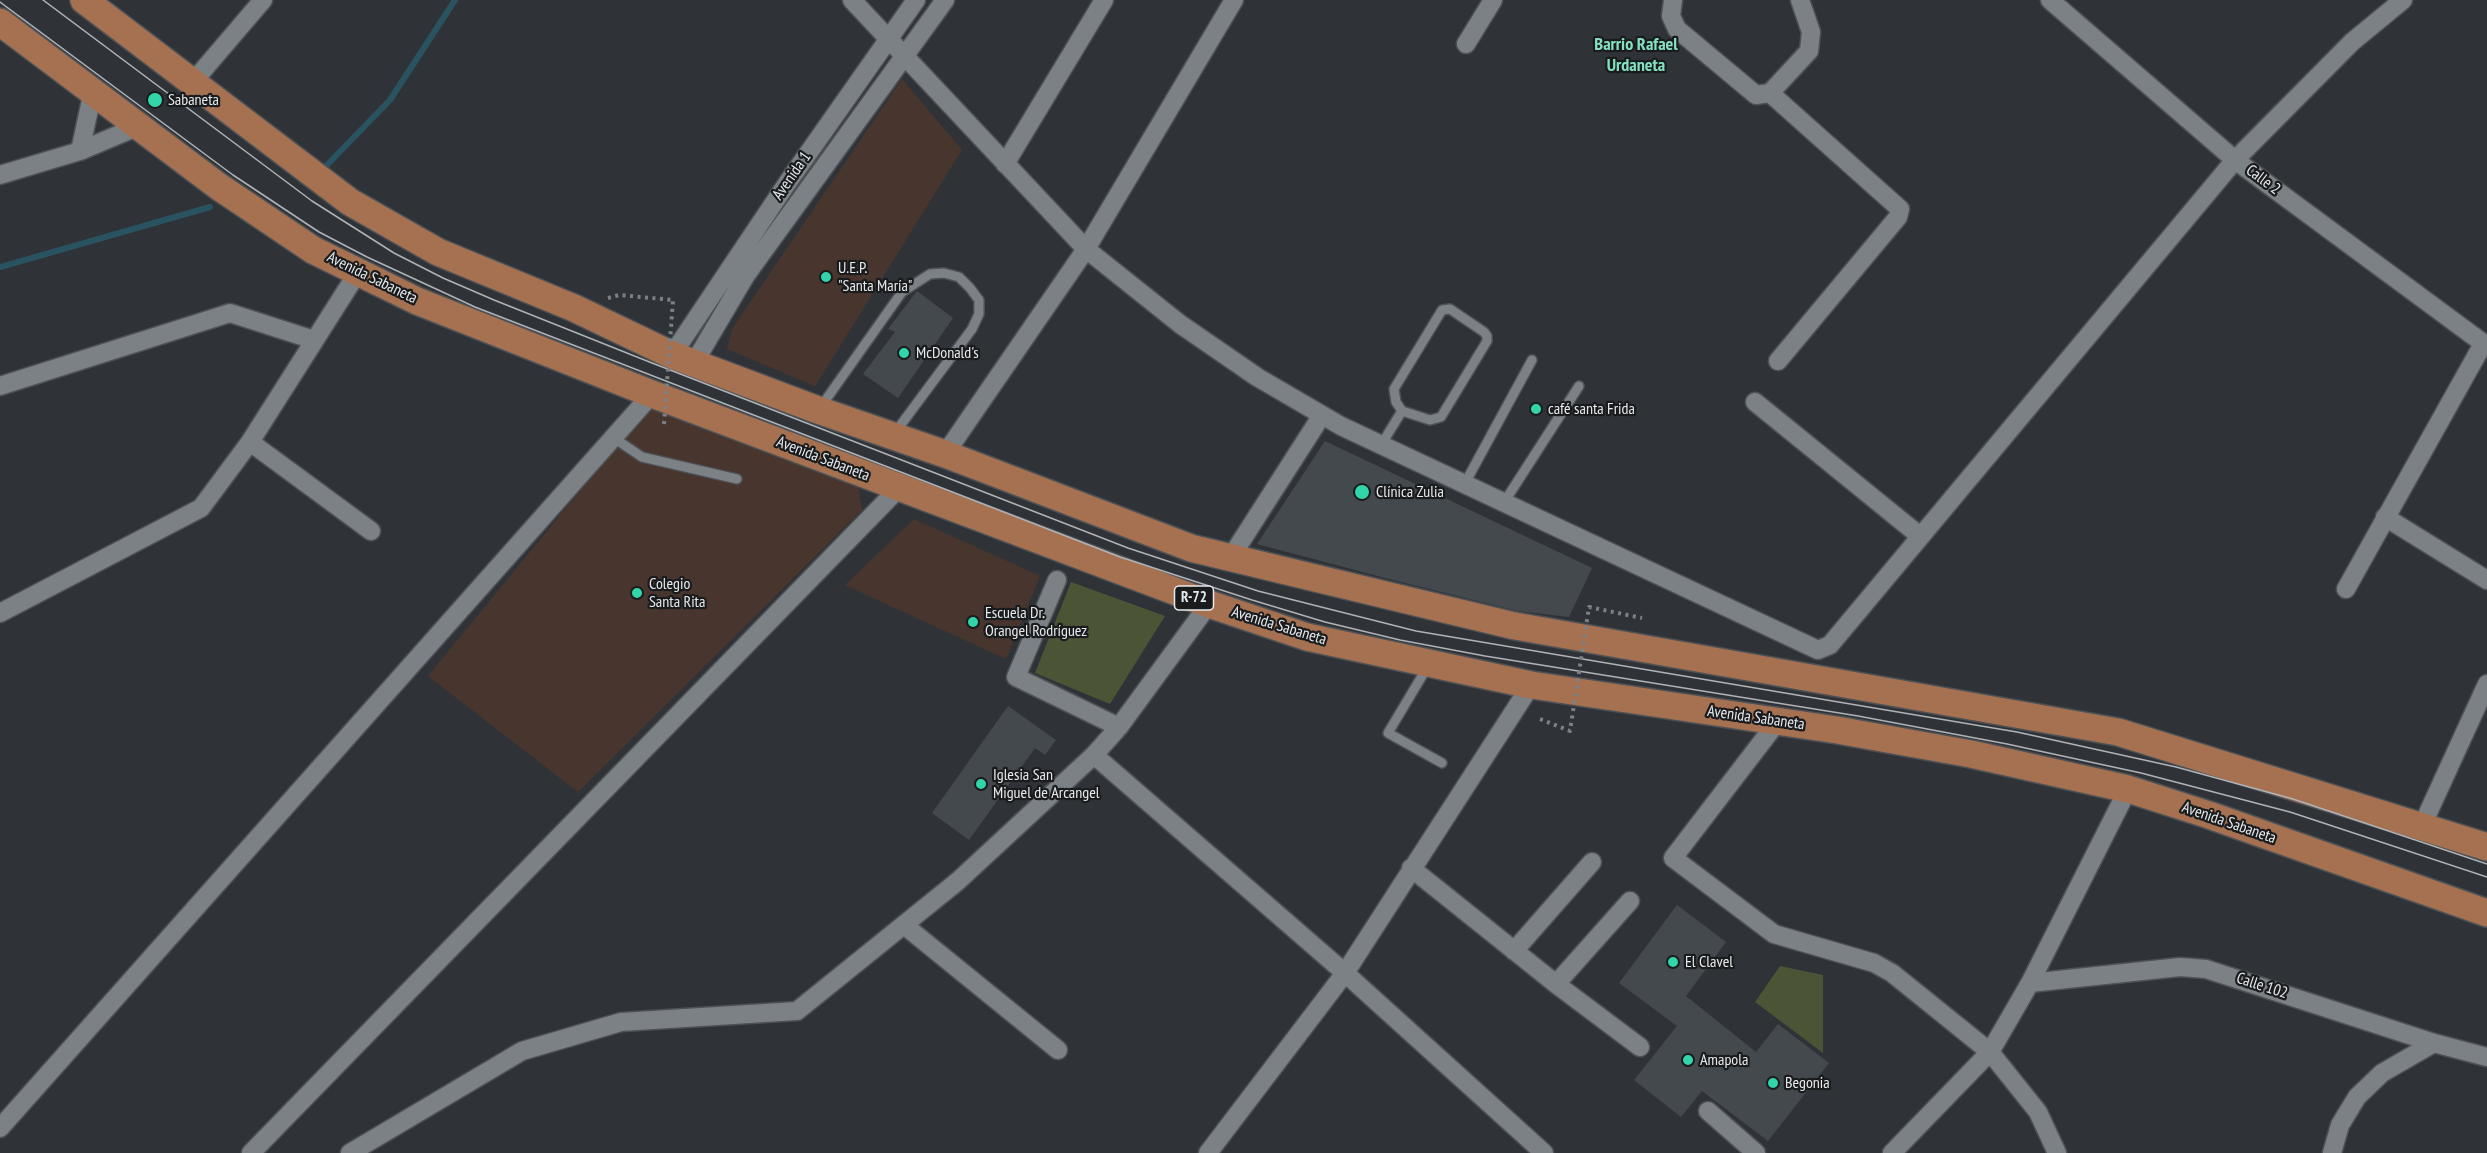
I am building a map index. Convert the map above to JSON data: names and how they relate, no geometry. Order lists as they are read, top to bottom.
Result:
{
  "streets": {
    "main road": ["Avenida Sabaneta", "R-72"],
    "street": ["Avenida 1", "Calle 2", "Calle 102"]
  },
  "districts": ["Barrio Rafael Urdaneta"],
  "places": [
    "Sabaneta",
    "U.E.P. \"Santa María\"",
    "McDonald's",
    "café santa Frida",
    "Clínica Zulia",
    "Colegio Santa Rita",
    "Escuela Dr. Orangel Rodríguez",
    "Iglesia San Miguel de Arcangel",
    "El Clavel",
    "Amapola",
    "Begonia"
  ]
}
